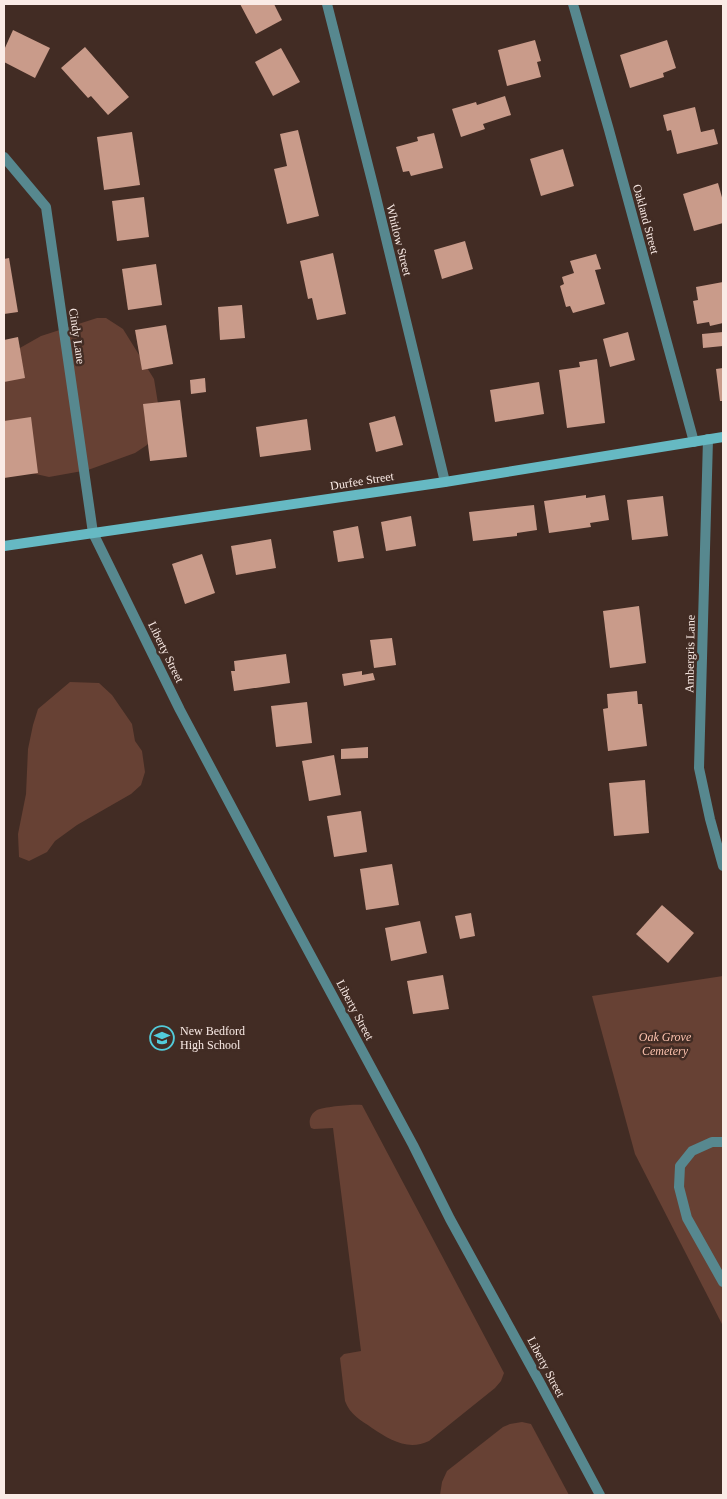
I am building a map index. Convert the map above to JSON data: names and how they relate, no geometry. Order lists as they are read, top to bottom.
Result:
{
  "streets": {
    "street": [
      "Oakland Street",
      "Whitlow Street",
      "Cindy Lane",
      "Durfee Street",
      "Liberty Street",
      "Ambergris Lane"
    ]
  },
  "crossings": [
    ["Oakland Street", "Durfee Street"],
    ["Whitlow Street", "Durfee Street"],
    ["Cindy Lane", "Durfee Street"],
    ["Cindy Lane", "Liberty Street"],
    ["Durfee Street", "Liberty Street"],
    ["Durfee Street", "Ambergris Lane"]
  ],
  "parks": ["Oak Grove Cemetery"],
  "places": {
    "school or university": ["New Bedford High School"]
  }
}
